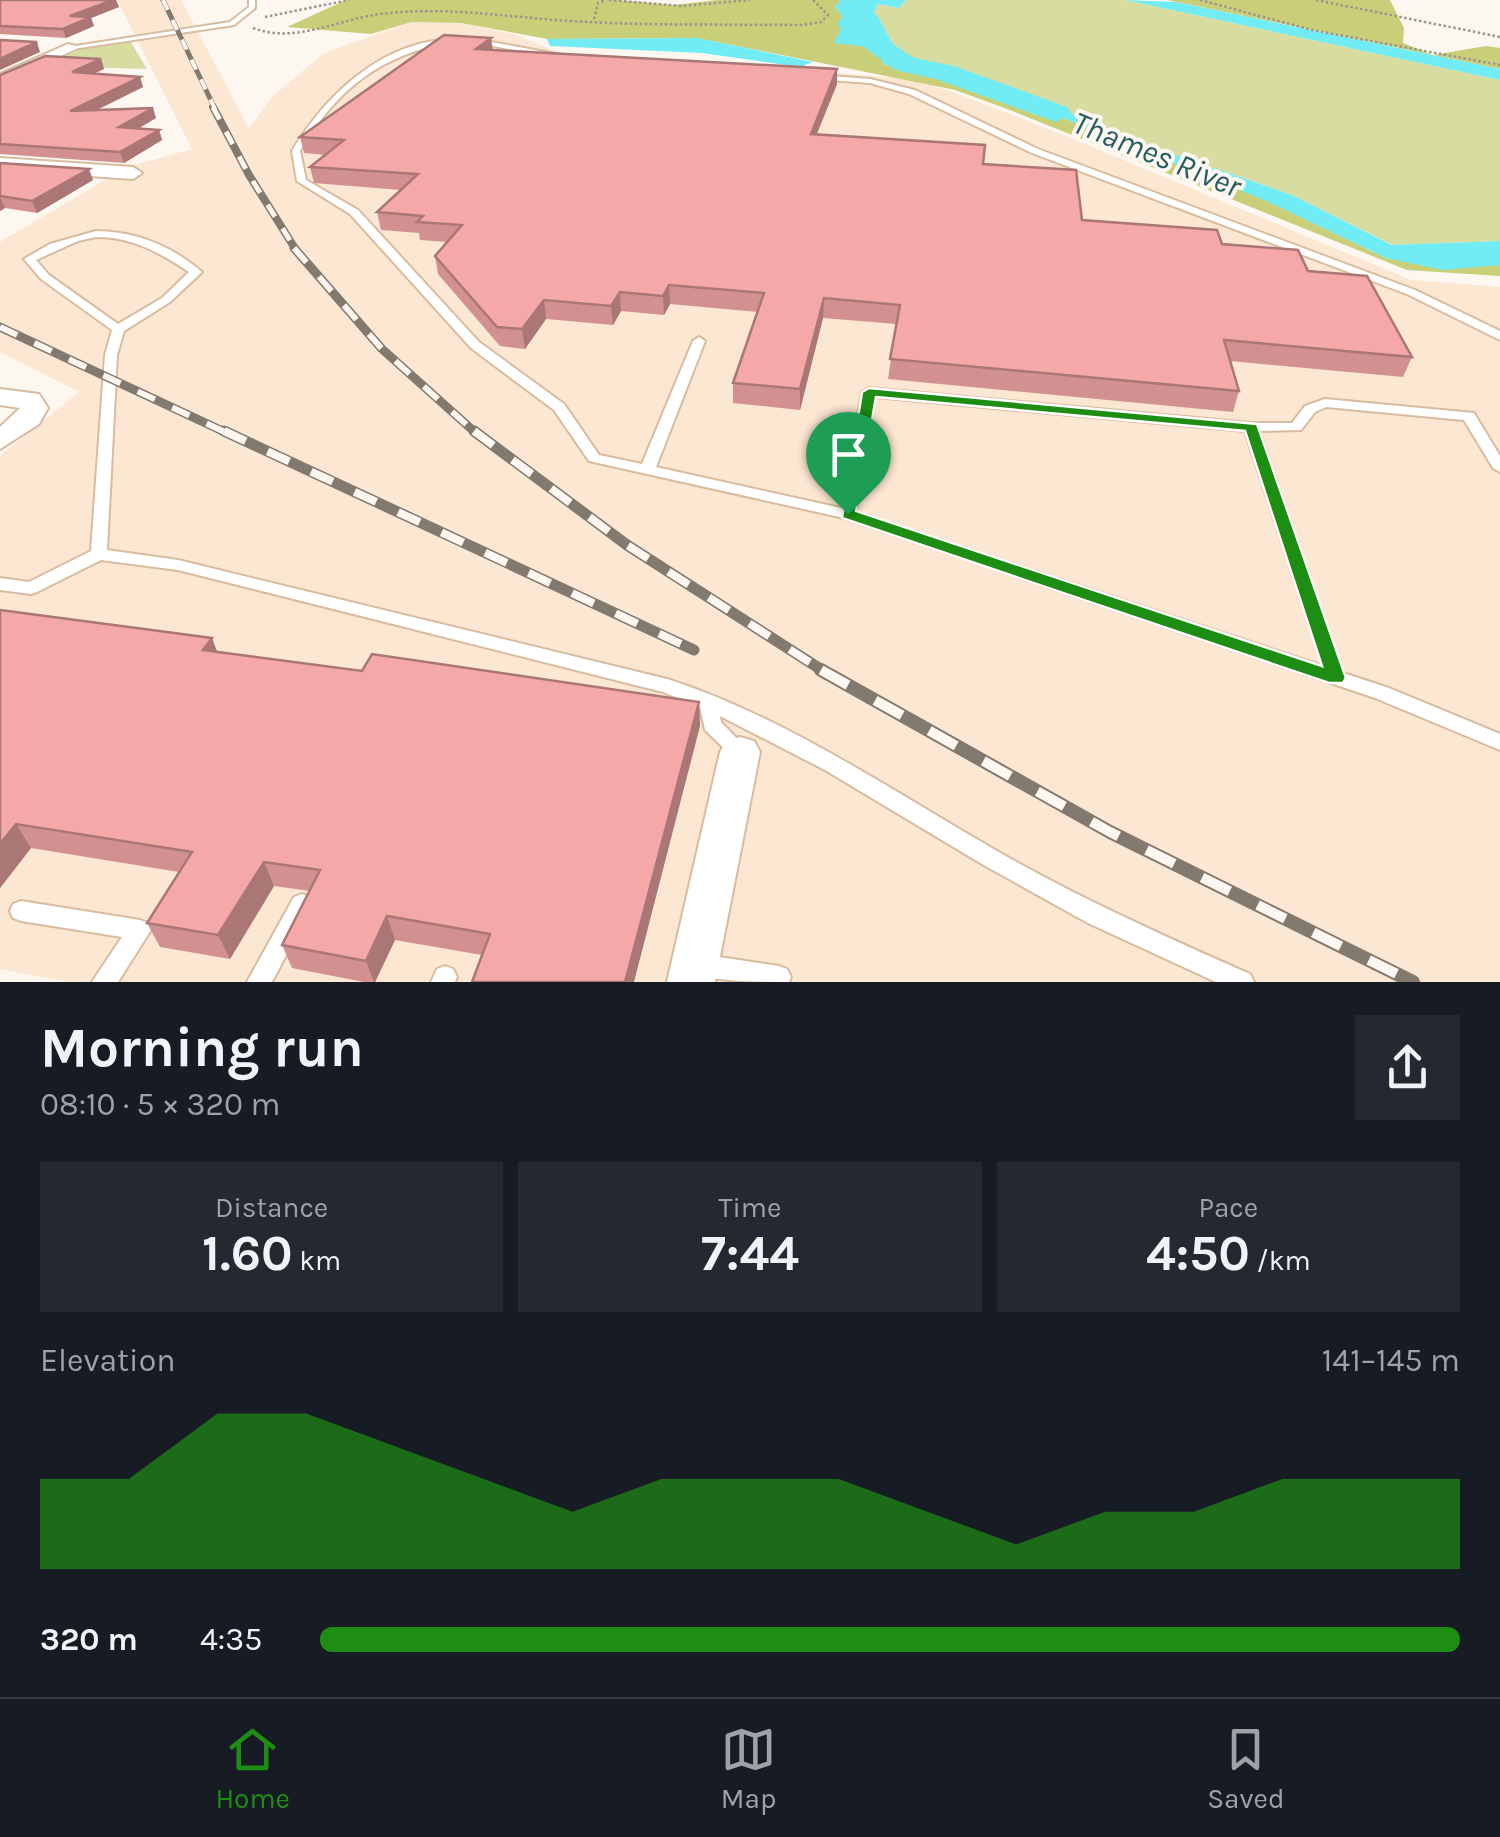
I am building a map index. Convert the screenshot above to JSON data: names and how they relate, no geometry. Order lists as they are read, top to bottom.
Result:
{
  "water": ["Thames River"],
  "page": {
    "heading": ["Morning run", "08:10 · 5 × 320 m"],
    "stats": [
      ["Distance", "1.60 km"],
      ["Time", "7:44"],
      ["Pace", "4:50 /km"]
    ],
    "chart": ["Elevation", "141–145 m"],
    "list": [
      {
        "name": "320 m",
        "note": "4:35"
      }
    ],
    "tabs": ["Home", "Map", "Saved"]
  }
}
